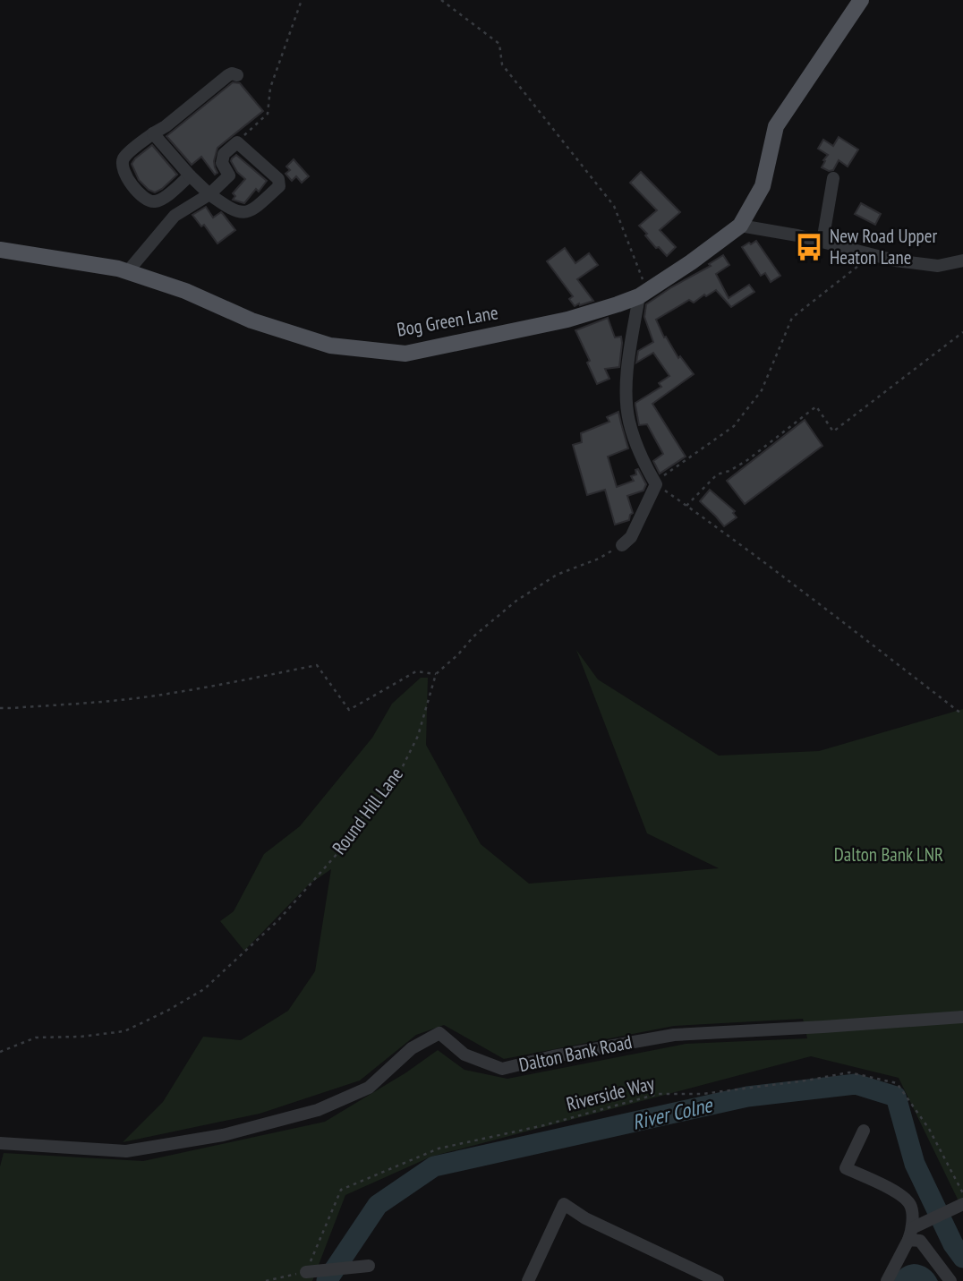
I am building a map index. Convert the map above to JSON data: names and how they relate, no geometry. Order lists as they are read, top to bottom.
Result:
{
  "streets": {
    "main road": ["Bog Green Lane"],
    "street": ["Dalton Bank Road"],
    "path": ["Round Hill Lane", "Riverside Way"]
  },
  "water": ["River Colne"],
  "parks": ["Dalton Bank LNR"],
  "places": {
    "bus stop": ["New Road Upper Heaton Lane"]
  }
}
